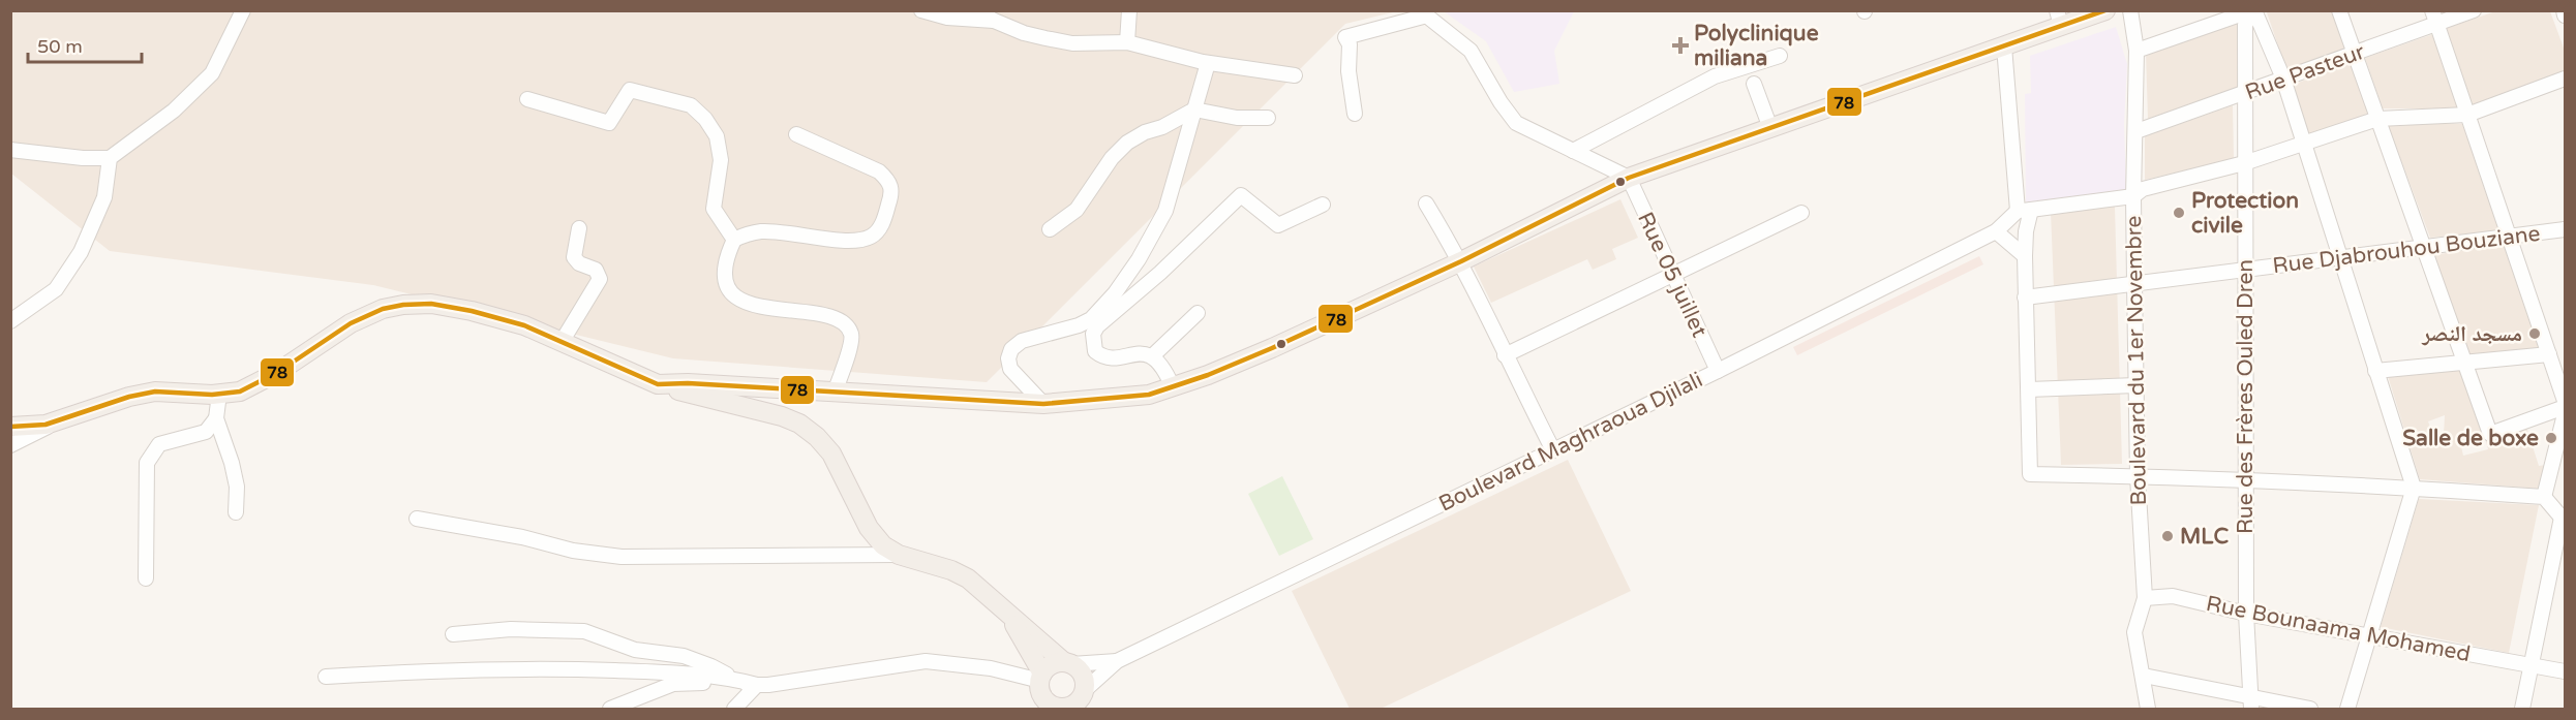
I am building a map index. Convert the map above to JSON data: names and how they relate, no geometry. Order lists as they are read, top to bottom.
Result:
{
  "streets": {
    "street": [
      "Rue Pasteur",
      "Rue Djabrouhou Bouziane",
      "Rue 05 juillet",
      "Boulevard du 1er Novembre",
      "Rue des Frères Ouled Dren",
      "Boulevard Maghraoua Djilali",
      "Rue Bounaama Mohamed"
    ]
  },
  "crossings": [
    ["Rue Pasteur", "Boulevard du 1er Novembre"],
    ["Rue Pasteur", "Rue des Frères Ouled Dren"],
    ["Rue Djabrouhou Bouziane", "Boulevard du 1er Novembre"],
    ["Rue Djabrouhou Bouziane", "Rue des Frères Ouled Dren"],
    ["Rue 05 juillet", "Boulevard Maghraoua Djilali"],
    ["Boulevard du 1er Novembre", "Rue Bounaama Mohamed"],
    ["Rue des Frères Ouled Dren", "Rue Bounaama Mohamed"]
  ],
  "places": {
    "health": ["Polyclinique miliana"],
    "other": [
      "Protection civile",
      "مسجد النصر",
      "Salle de boxe",
      "MLC"
    ]
  },
  "lines": ["transit line 78"],
  "scale_bar": "50 m"
}
